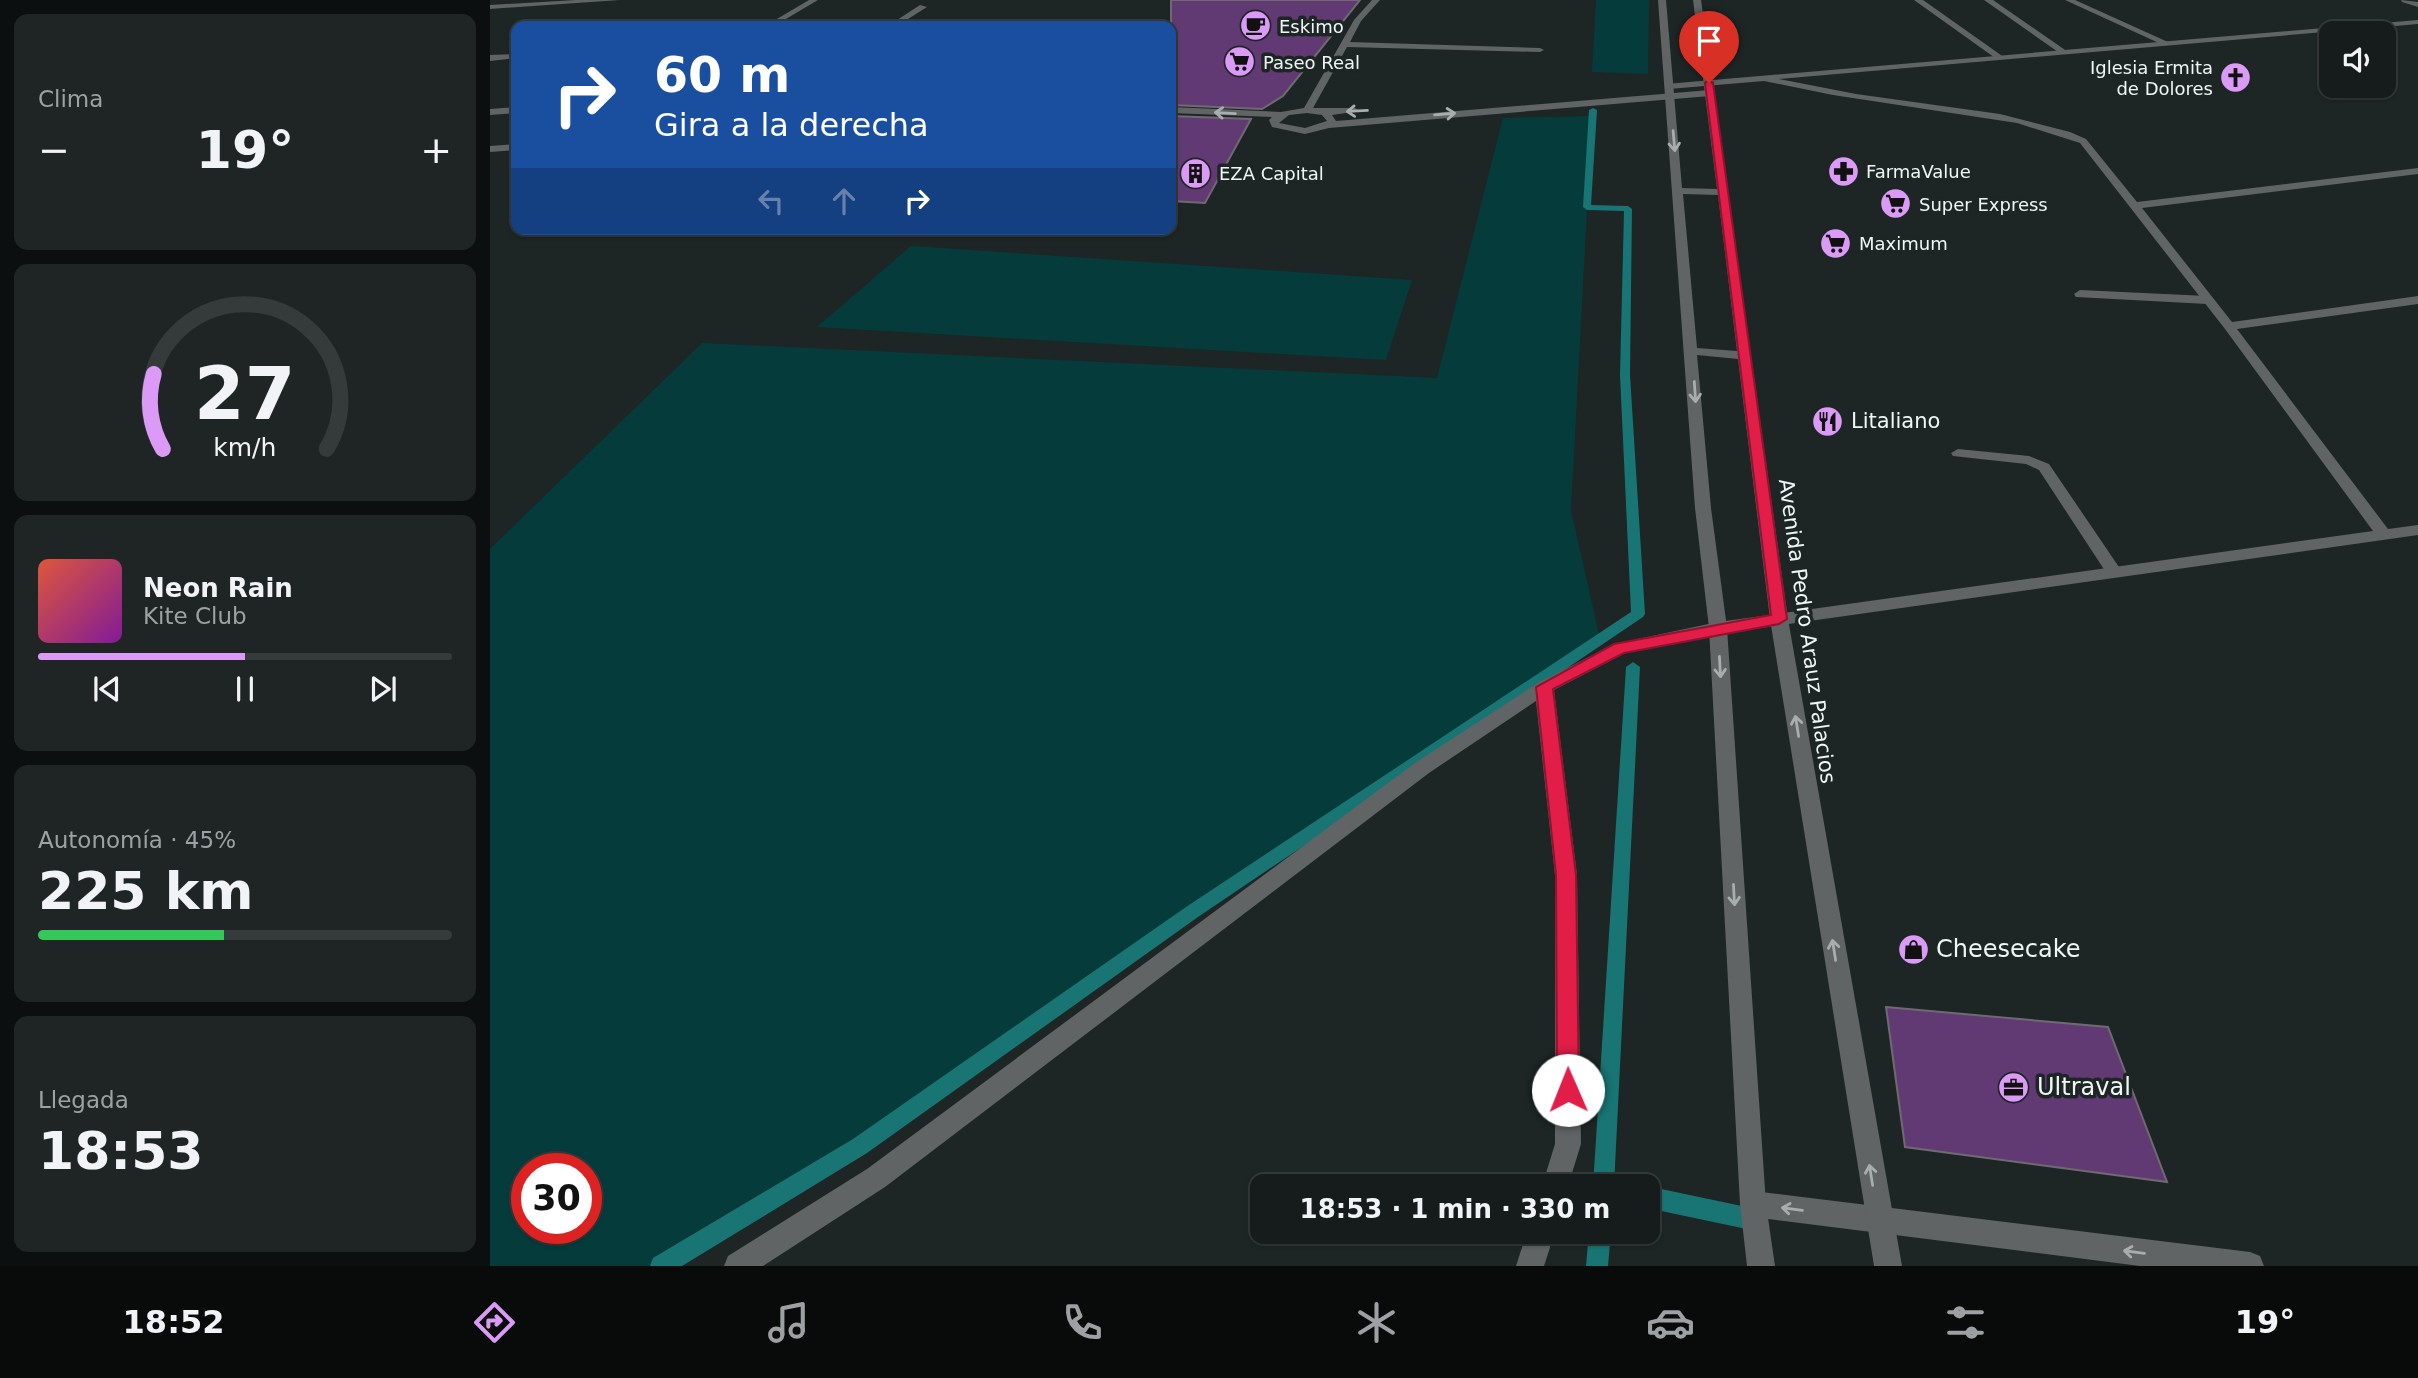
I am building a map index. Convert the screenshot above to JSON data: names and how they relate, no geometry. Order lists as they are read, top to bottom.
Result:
{
  "streets": {
    "street": ["Avenida Pedro Arauz Palacios"]
  },
  "places": {
    "cafe": ["Eskimo"],
    "supermarket": ["Paseo Real", "Super Express", "Maximum"],
    "church": ["Iglesia Ermita de Dolores"],
    "pharmacy": ["FarmaValue"],
    "building": ["EZA Capital"],
    "restaurant": ["Litaliano"],
    "shop": ["Cheesecake"],
    "office": ["Ultraval"]
  },
  "page": {
    "tile": [
      "Clima",
      ["Autonomía · 45%", "225 km"],
      ["Llegada", "18:53"]
    ],
    "turn": ["60 m", "Gira a la derecha"],
    "heat": ["−", "19°", "+"],
    "song": ["Neon Rain", "Kite Club"],
    "limit": "30",
    "trip": "18:53 · 1 min · 330 m",
    "tabs": ["18:52", "19°"],
    "gauge": ["27", "km/h"]
  }
}
